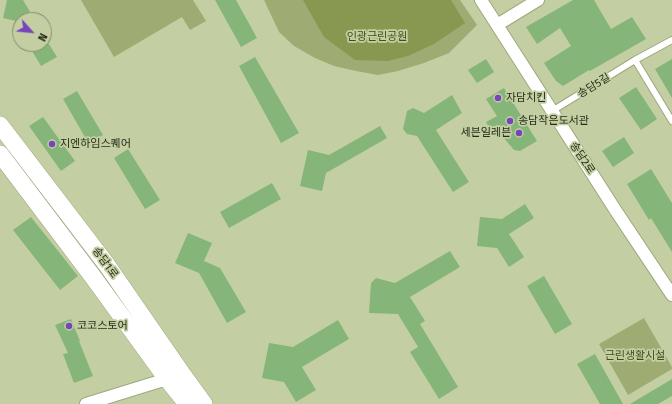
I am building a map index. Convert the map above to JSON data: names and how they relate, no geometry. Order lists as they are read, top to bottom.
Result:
{
  "streets": {
    "main road": ["송담1로"],
    "street": ["송담2로"],
    "lane": ["송담5길"]
  },
  "crossings": [
    ["송담5길", "송담2로"]
  ],
  "parks": ["인광근린공원", "근린생활시설"],
  "places": [
    "자담치킨",
    "송담작은도서관",
    "세븐일레븐",
    "지엔하임스퀘어",
    "코코스토어"
  ],
  "north": "bottom right"
}
